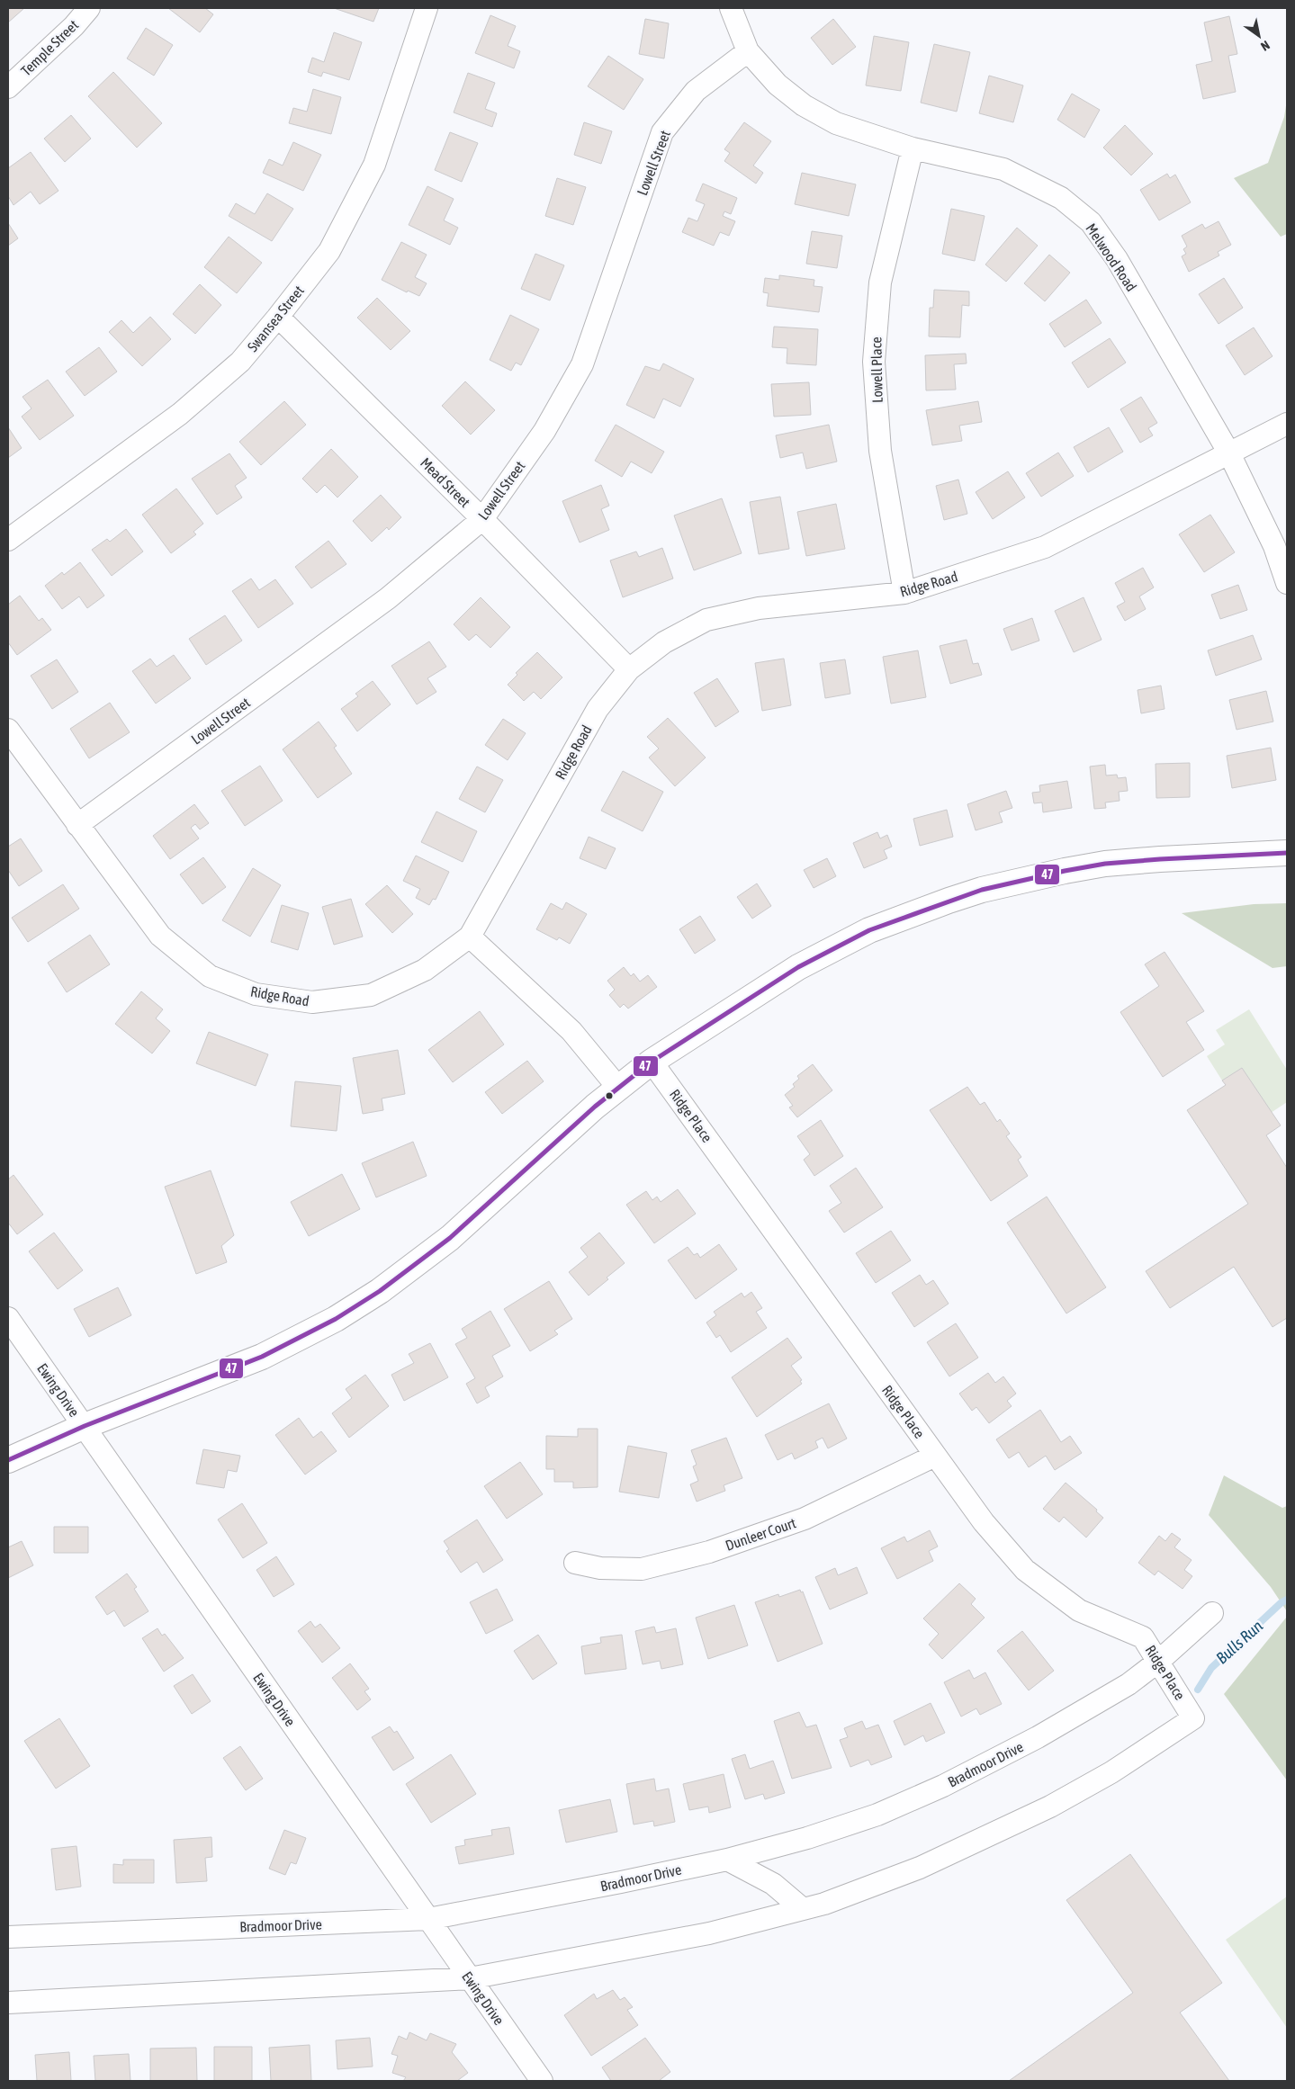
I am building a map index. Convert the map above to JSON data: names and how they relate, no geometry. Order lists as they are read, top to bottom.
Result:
{
  "streets": {
    "street": [
      "Temple Street",
      "Lowell Street",
      "Melwood Road",
      "Swansea Street",
      "Lowell Place",
      "Mead Street",
      "Ridge Road",
      "Ridge Place",
      "Ewing Drive",
      "Dunleer Court",
      "Bradmoor Drive"
    ]
  },
  "crossings": [
    ["Lowell Street", "Melwood Road"],
    ["Lowell Street", "Mead Street"],
    ["Lowell Street", "Ridge Road"],
    ["Melwood Road", "Lowell Place"],
    ["Melwood Road", "Ridge Road"],
    ["Swansea Street", "Mead Street"],
    ["Lowell Place", "Ridge Road"],
    ["Mead Street", "Ridge Road"],
    ["Ridge Place", "Dunleer Court"],
    ["Ridge Place", "Bradmoor Drive"],
    ["Ewing Drive", "Bradmoor Drive"]
  ],
  "water": ["Bulls Run"],
  "lines": ["transit line 47"],
  "north": "bottom right"
}
